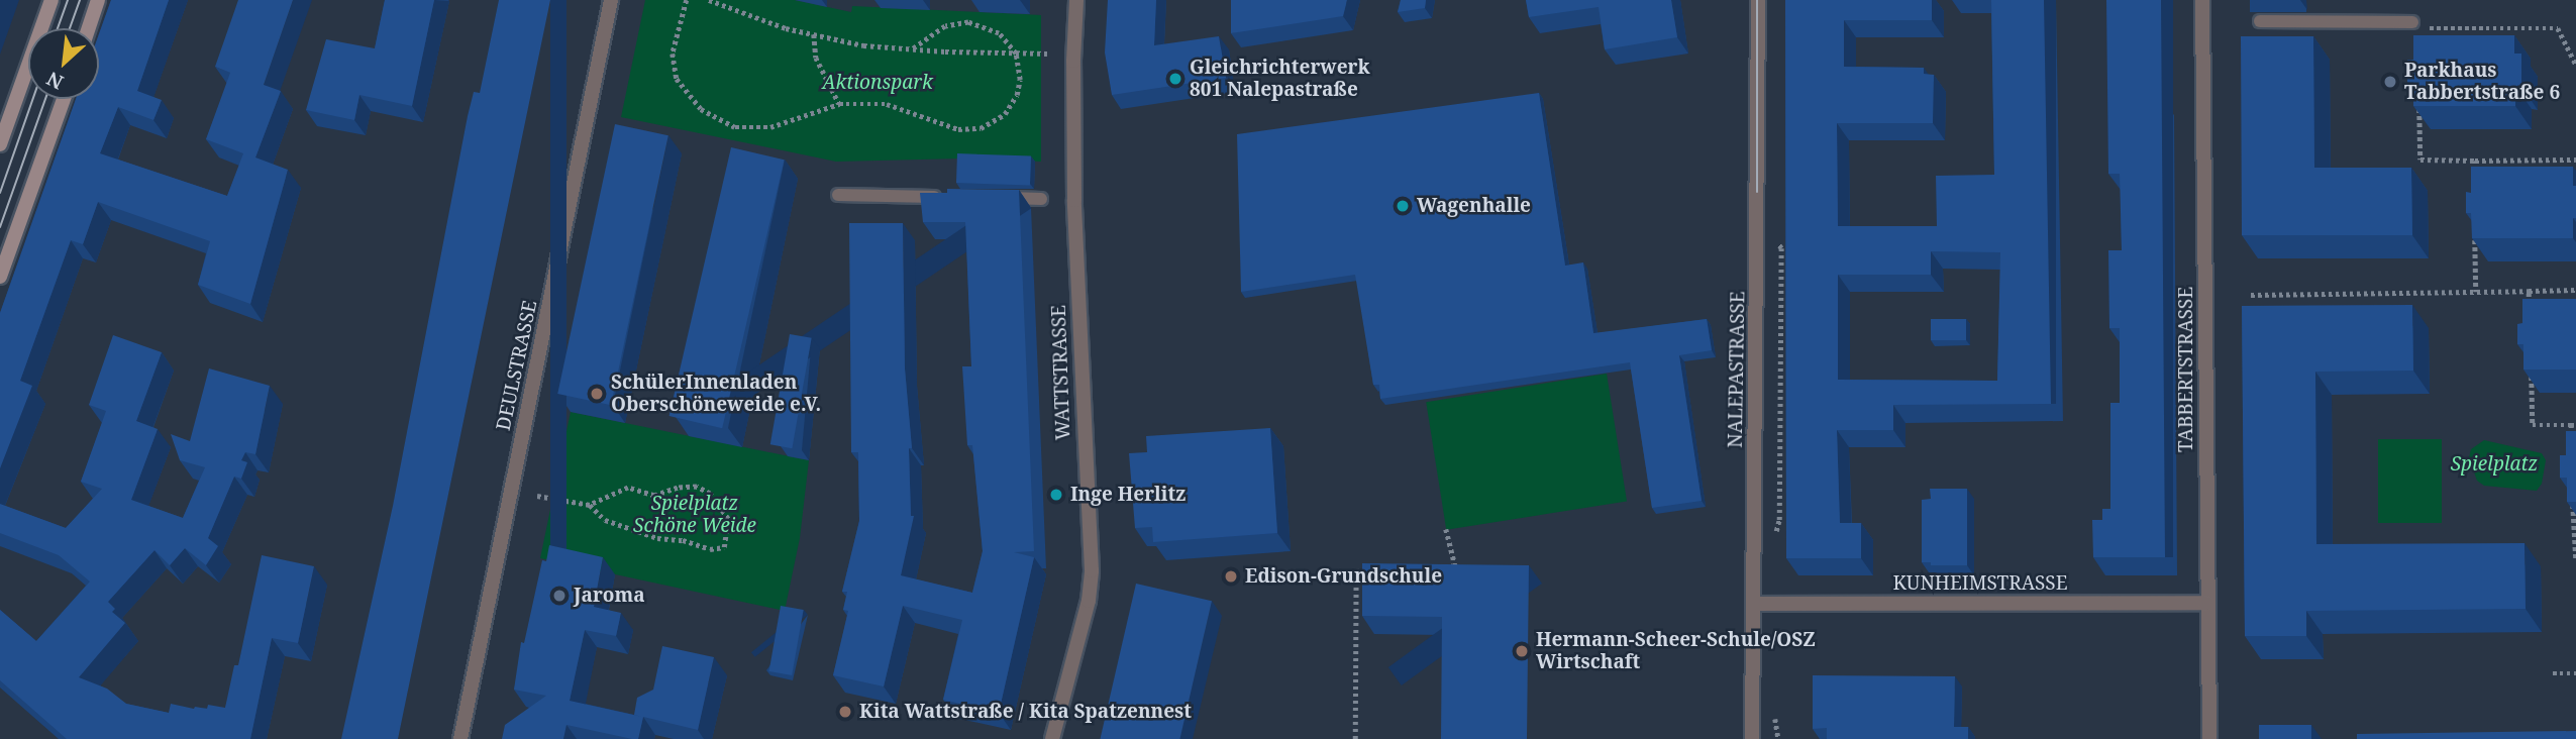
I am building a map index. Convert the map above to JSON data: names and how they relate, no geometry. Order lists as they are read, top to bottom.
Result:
{
  "streets": {
    "street": [
      "DEULSTRASSE",
      "NALEPASTRASSE",
      "TABBERTSTRASSE",
      "WATTSTRASSE",
      "KUNHEIMSTRASSE"
    ]
  },
  "crossings": [
    ["NALEPASTRASSE", "KUNHEIMSTRASSE"],
    ["TABBERTSTRASSE", "KUNHEIMSTRASSE"]
  ],
  "parks": ["Aktionspark", "Spielplatz", "Spielplatz Schöne Weide"],
  "places": [
    "Gleichrichterwerk 801 Nalepastraße",
    "Parkhaus Tabbertstraße 6",
    "Wagenhalle",
    "SchülerInnenladen Oberschöneweide e.V.",
    "Inge Herlitz",
    "Edison-Grundschule",
    "Jaroma",
    "Hermann-Scheer-Schule/OSZ Wirtschaft",
    "Kita Wattstraße / Kita Spatzennest"
  ],
  "north": "bottom left"
}
